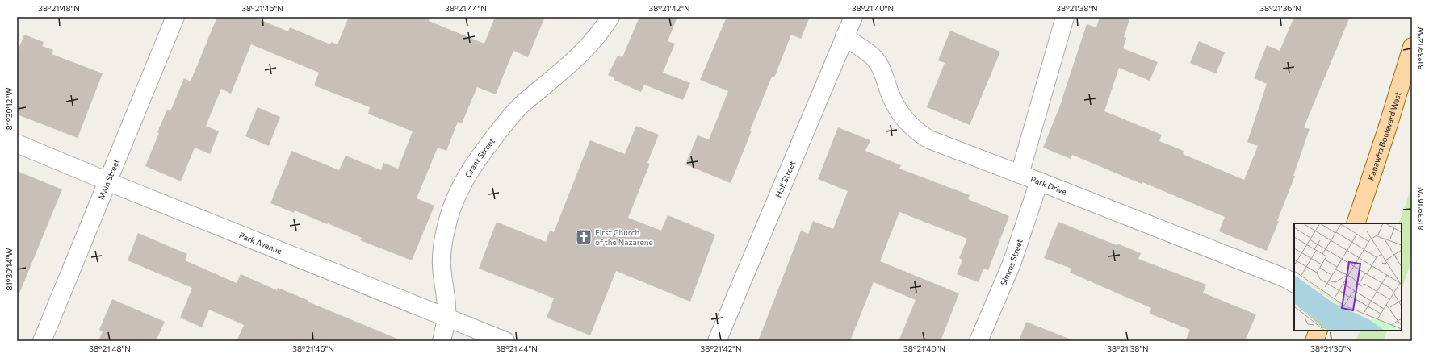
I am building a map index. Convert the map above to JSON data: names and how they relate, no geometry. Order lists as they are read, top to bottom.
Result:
{
  "streets": {
    "main road": ["Kanawha Boulevard West"],
    "street": [
      "Grant Street",
      "Main Street",
      "Hall Street",
      "Park Drive",
      "Park Avenue",
      "Simms Street"
    ]
  },
  "crossings": [
    ["Grant Street", "Park Avenue"],
    ["Main Street", "Park Avenue"],
    ["Hall Street", "Park Drive"],
    ["Park Drive", "Simms Street"]
  ],
  "places": {
    "church": ["First Church of the Nazarene"]
  },
  "coordinates": [
    "38°21'48\"N",
    "38°21'46\"N",
    "38°21'44\"N",
    "38°21'42\"N",
    "38°21'40\"N",
    "38°21'38\"N",
    "38°21'36\"N",
    "81°39'14\"W",
    "81°39'12\"W",
    "81°39'16\"W"
  ]
}
